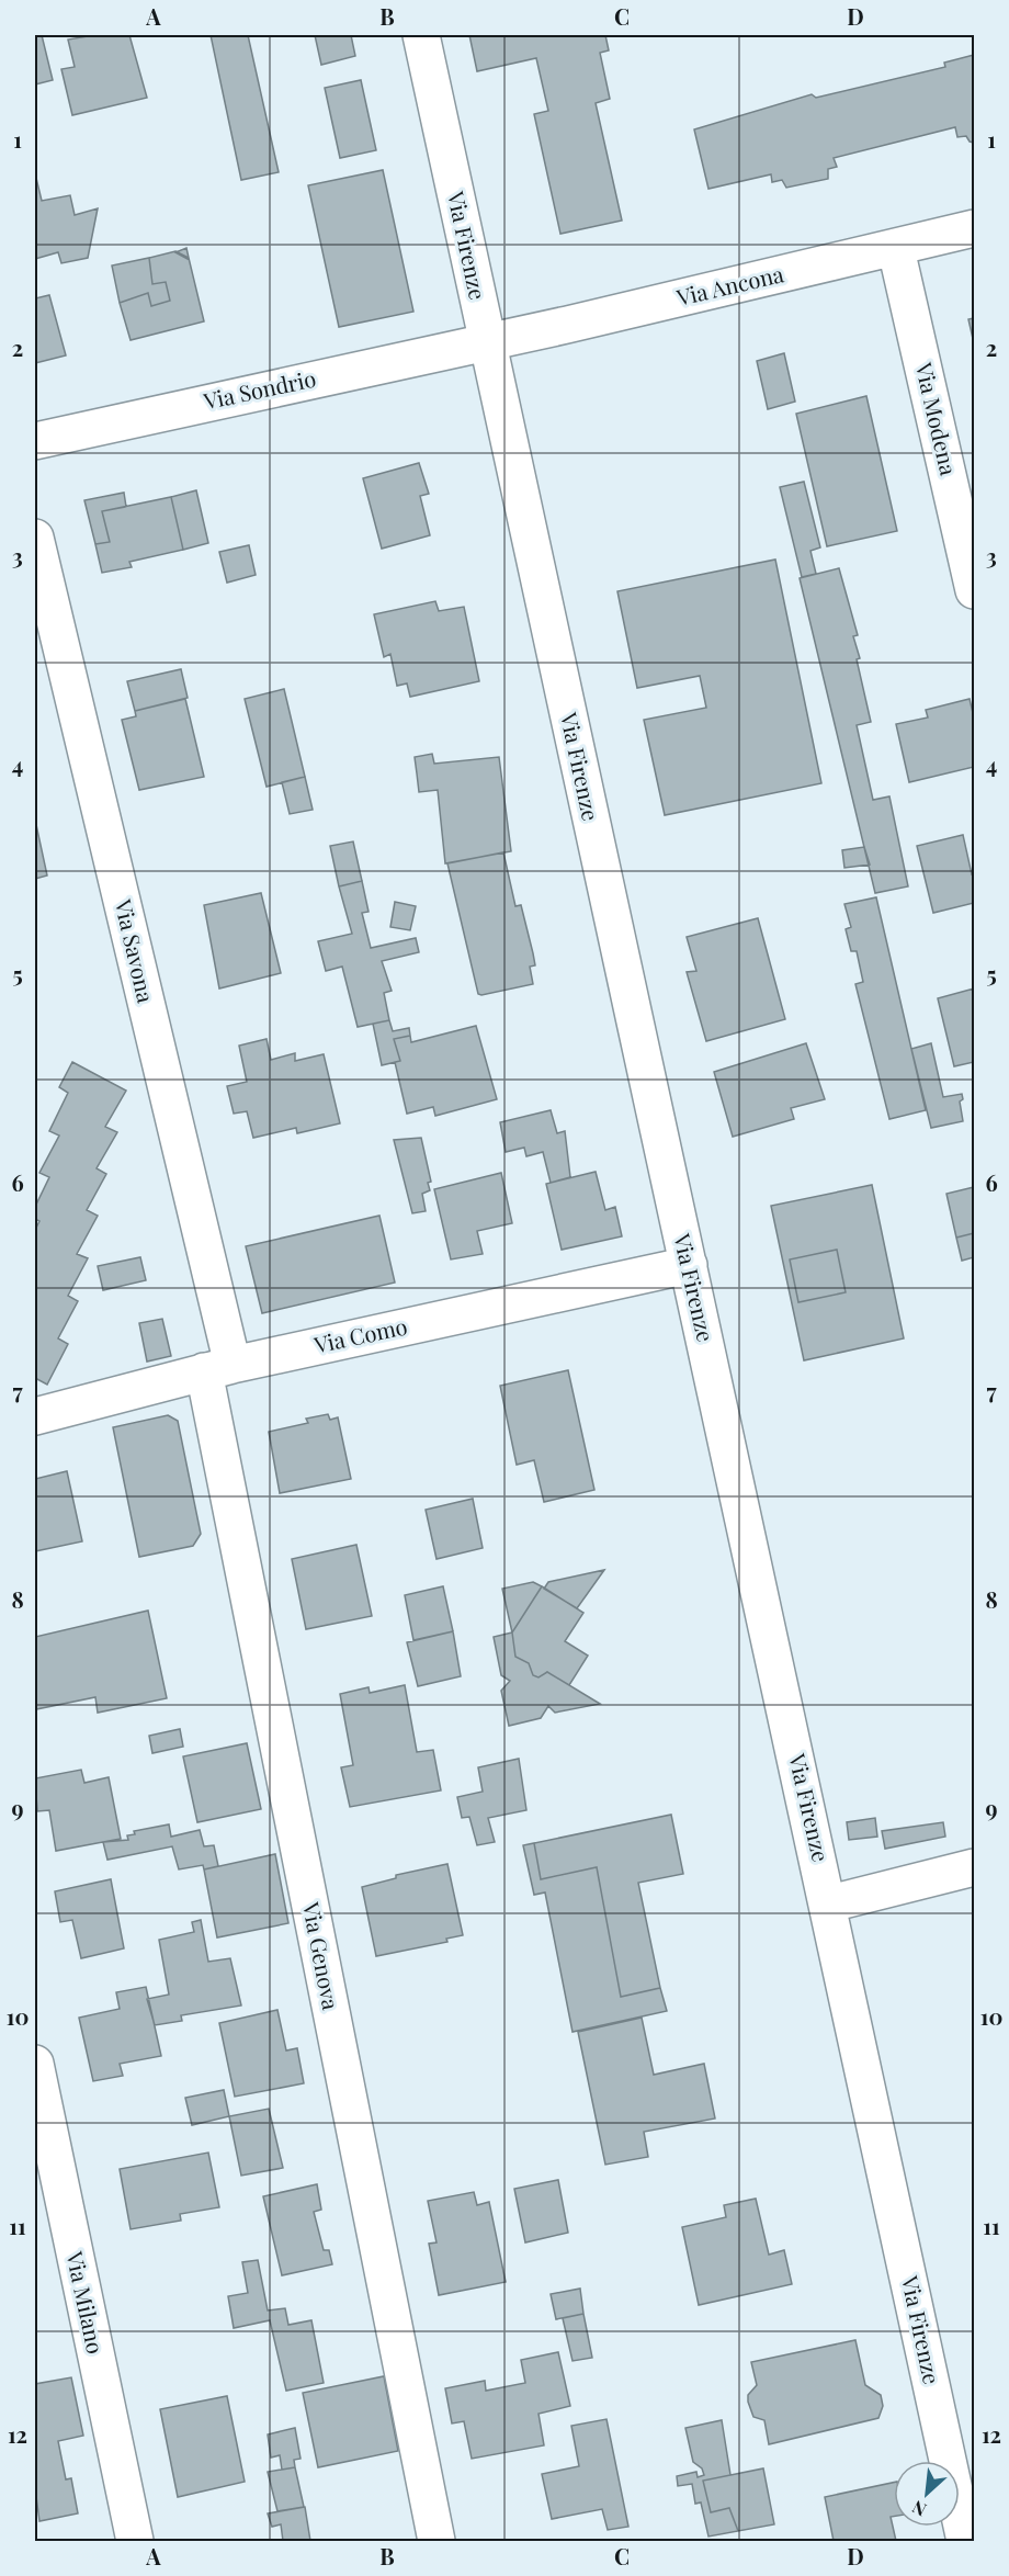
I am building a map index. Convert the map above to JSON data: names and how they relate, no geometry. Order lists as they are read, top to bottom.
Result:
{
  "streets": {
    "street": [
      "Via Firenze",
      "Via Ancona",
      "Via Sondrio",
      "Via Modena",
      "Via Savona",
      "Via Como",
      "Via Genova",
      "Via Milano"
    ]
  },
  "crossings": [
    ["Via Firenze", "Via Ancona"],
    ["Via Firenze", "Via Sondrio"],
    ["Via Firenze", "Via Como"],
    ["Via Ancona", "Via Sondrio"],
    ["Via Ancona", "Via Modena"],
    ["Via Savona", "Via Como"],
    ["Via Savona", "Via Genova"],
    ["Via Como", "Via Genova"]
  ],
  "north": "bottom left",
  "grid": {
    "columns": [
      "A",
      "B",
      "C",
      "D"
    ],
    "rows": [
      "1",
      "2",
      "3",
      "4",
      "5",
      "6",
      "7",
      "8",
      "9",
      "10",
      "11",
      "12"
    ]
  }
}
